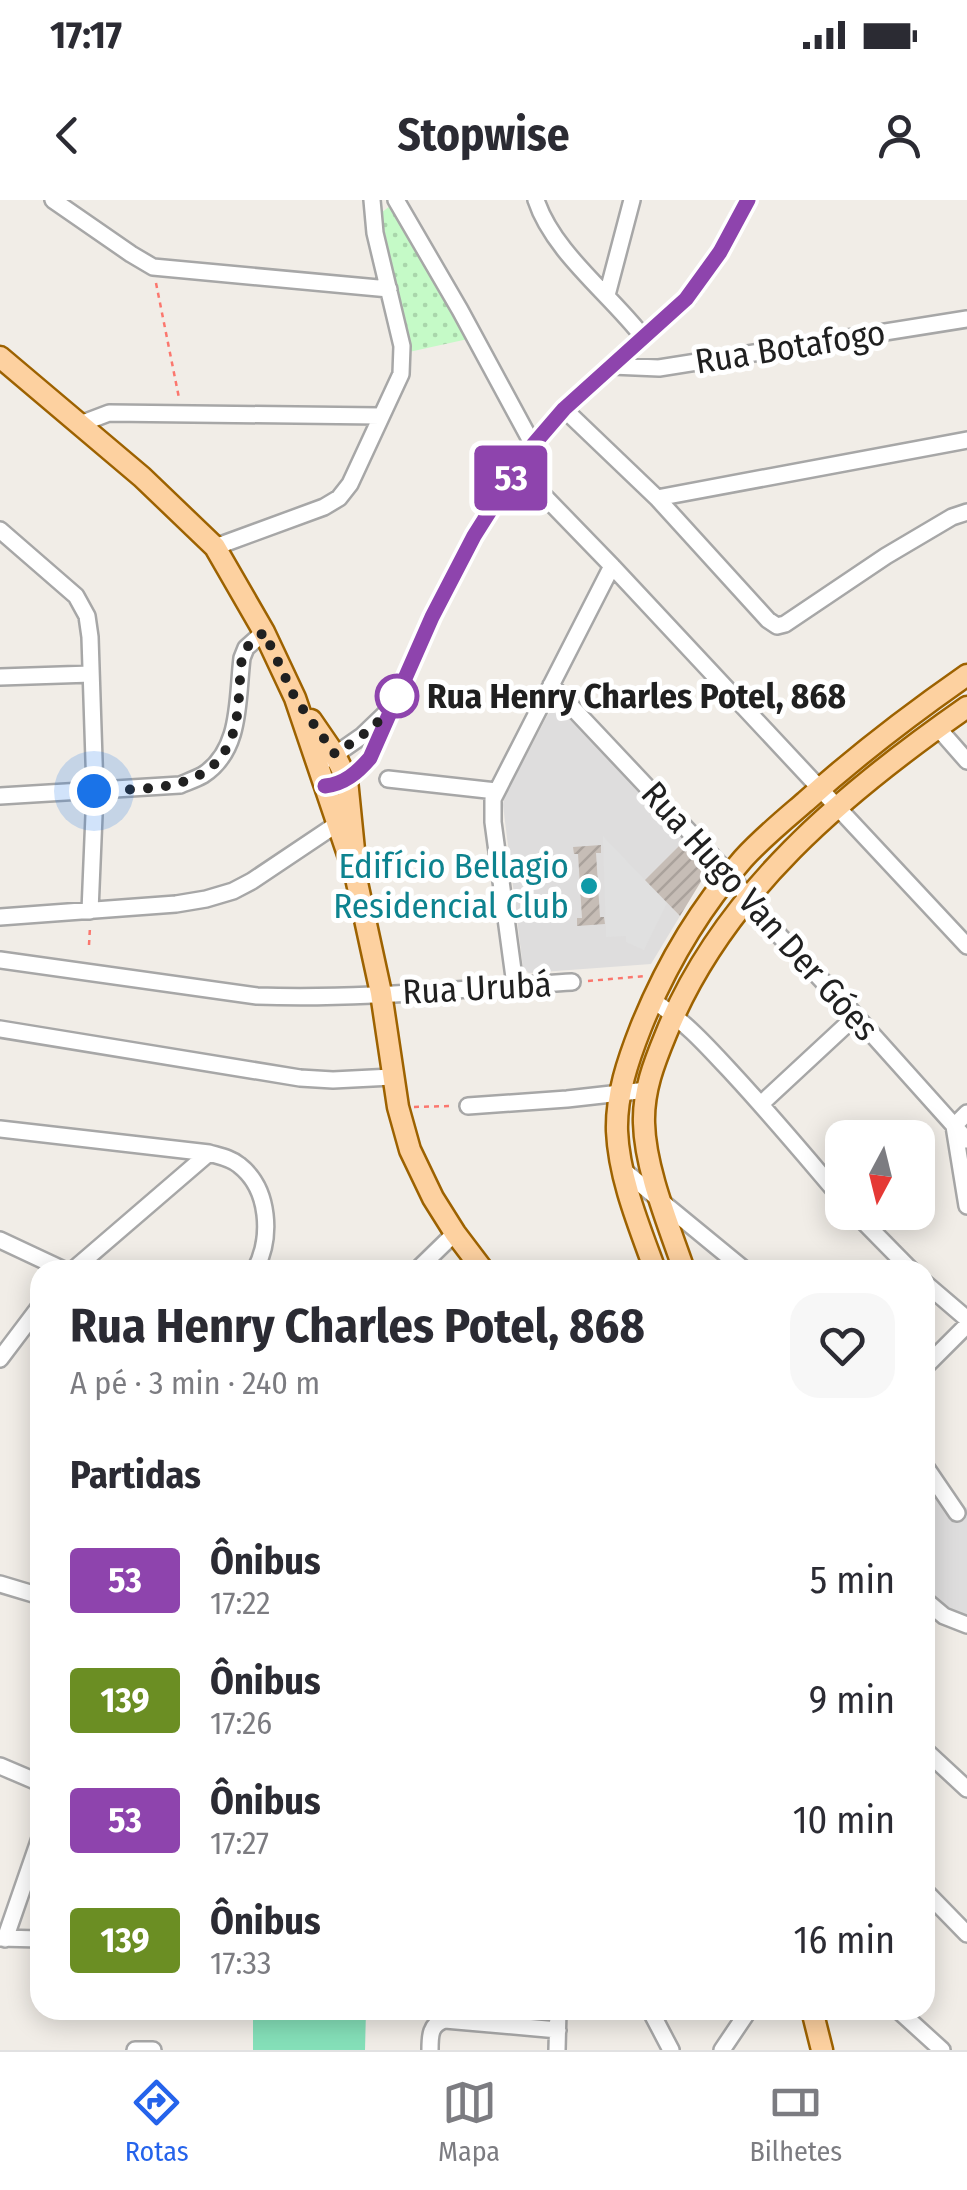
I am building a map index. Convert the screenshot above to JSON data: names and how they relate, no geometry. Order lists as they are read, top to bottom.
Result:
{
  "streets": {
    "street": ["Rua Botafogo", "Rua Hugo Van Der Góes", "Rua Urubá"]
  },
  "places": ["Rua Henry Charles Potel, 868", "Edifício Bellagio Residencial Club"],
  "lines": ["bus line 53"],
  "north": "bottom",
  "page": {
    "status": "17:17",
    "header": "Stopwise",
    "on_map": "53",
    "heading": [
      ["Rua Henry Charles Potel, 868", "A pé · 3 min · 240 m"],
      "Partidas"
    ],
    "list": [
      {
        "mark": "53",
        "name": "Ônibus",
        "note": "17:22",
        "value": "5 min"
      },
      {
        "mark": "139",
        "name": "Ônibus",
        "note": "17:26",
        "value": "9 min"
      },
      {
        "mark": "53",
        "name": "Ônibus",
        "note": "17:27",
        "value": "10 min"
      },
      {
        "mark": "139",
        "name": "Ônibus",
        "note": "17:33",
        "value": "16 min"
      }
    ],
    "tabs": ["Rotas", "Mapa", "Bilhetes"]
  }
}
